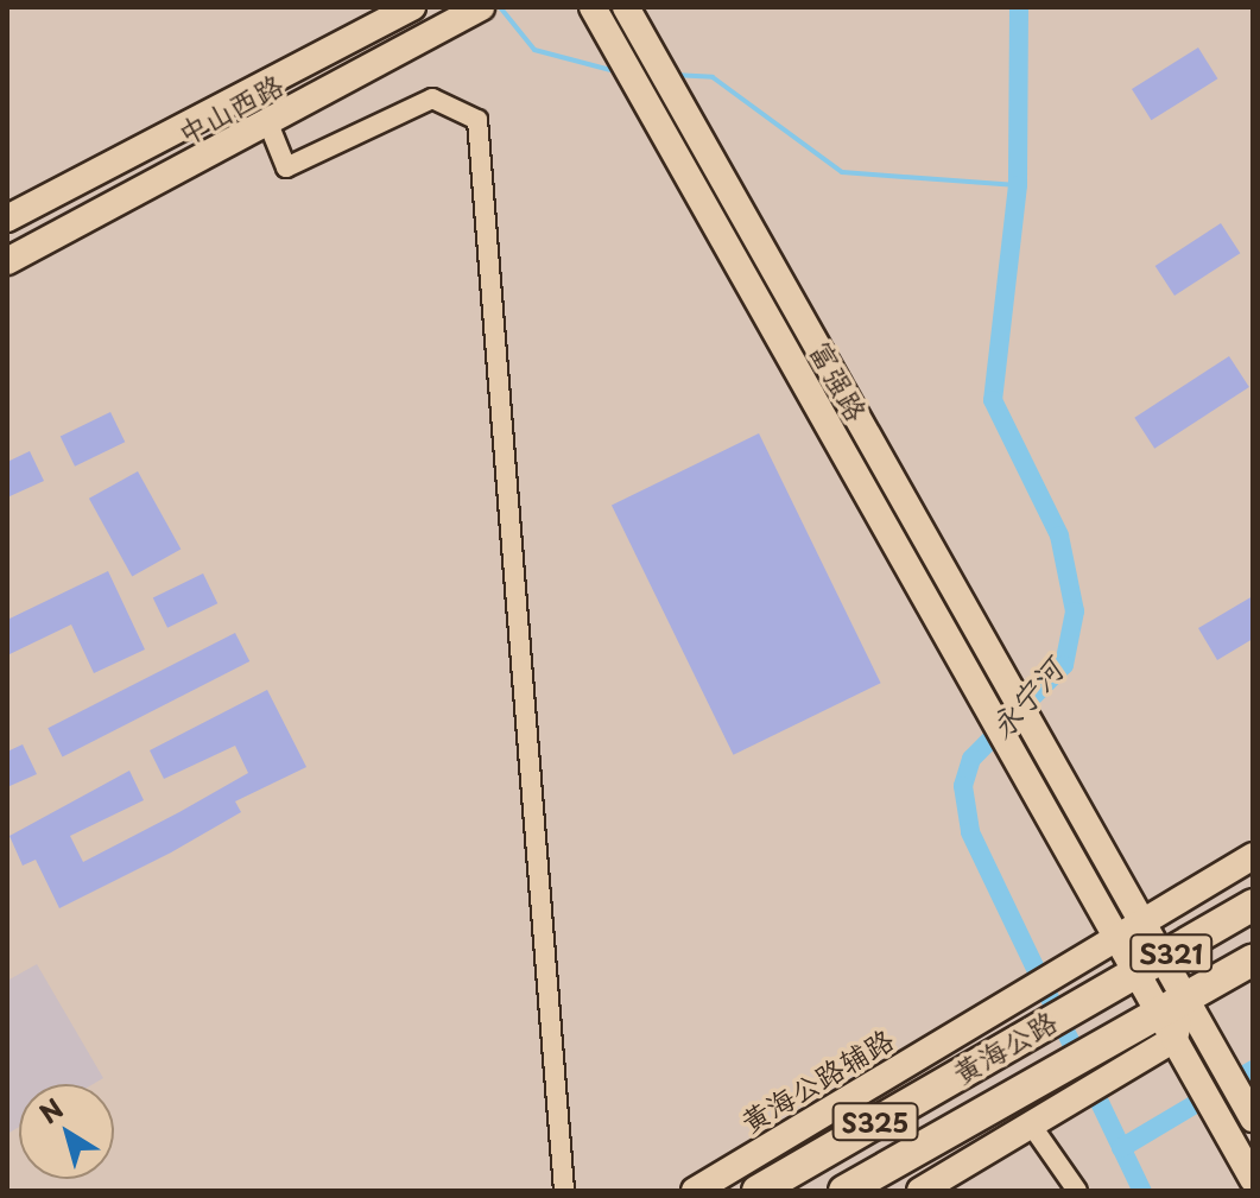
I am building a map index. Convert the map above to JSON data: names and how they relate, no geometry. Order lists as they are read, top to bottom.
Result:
{
  "streets": {
    "main road": [
      "中山西路",
      "富强路",
      "S321",
      "黄海公路",
      "黄海公路辅路",
      "S325"
    ]
  },
  "water": ["永宁河"],
  "north": "top left"
}
